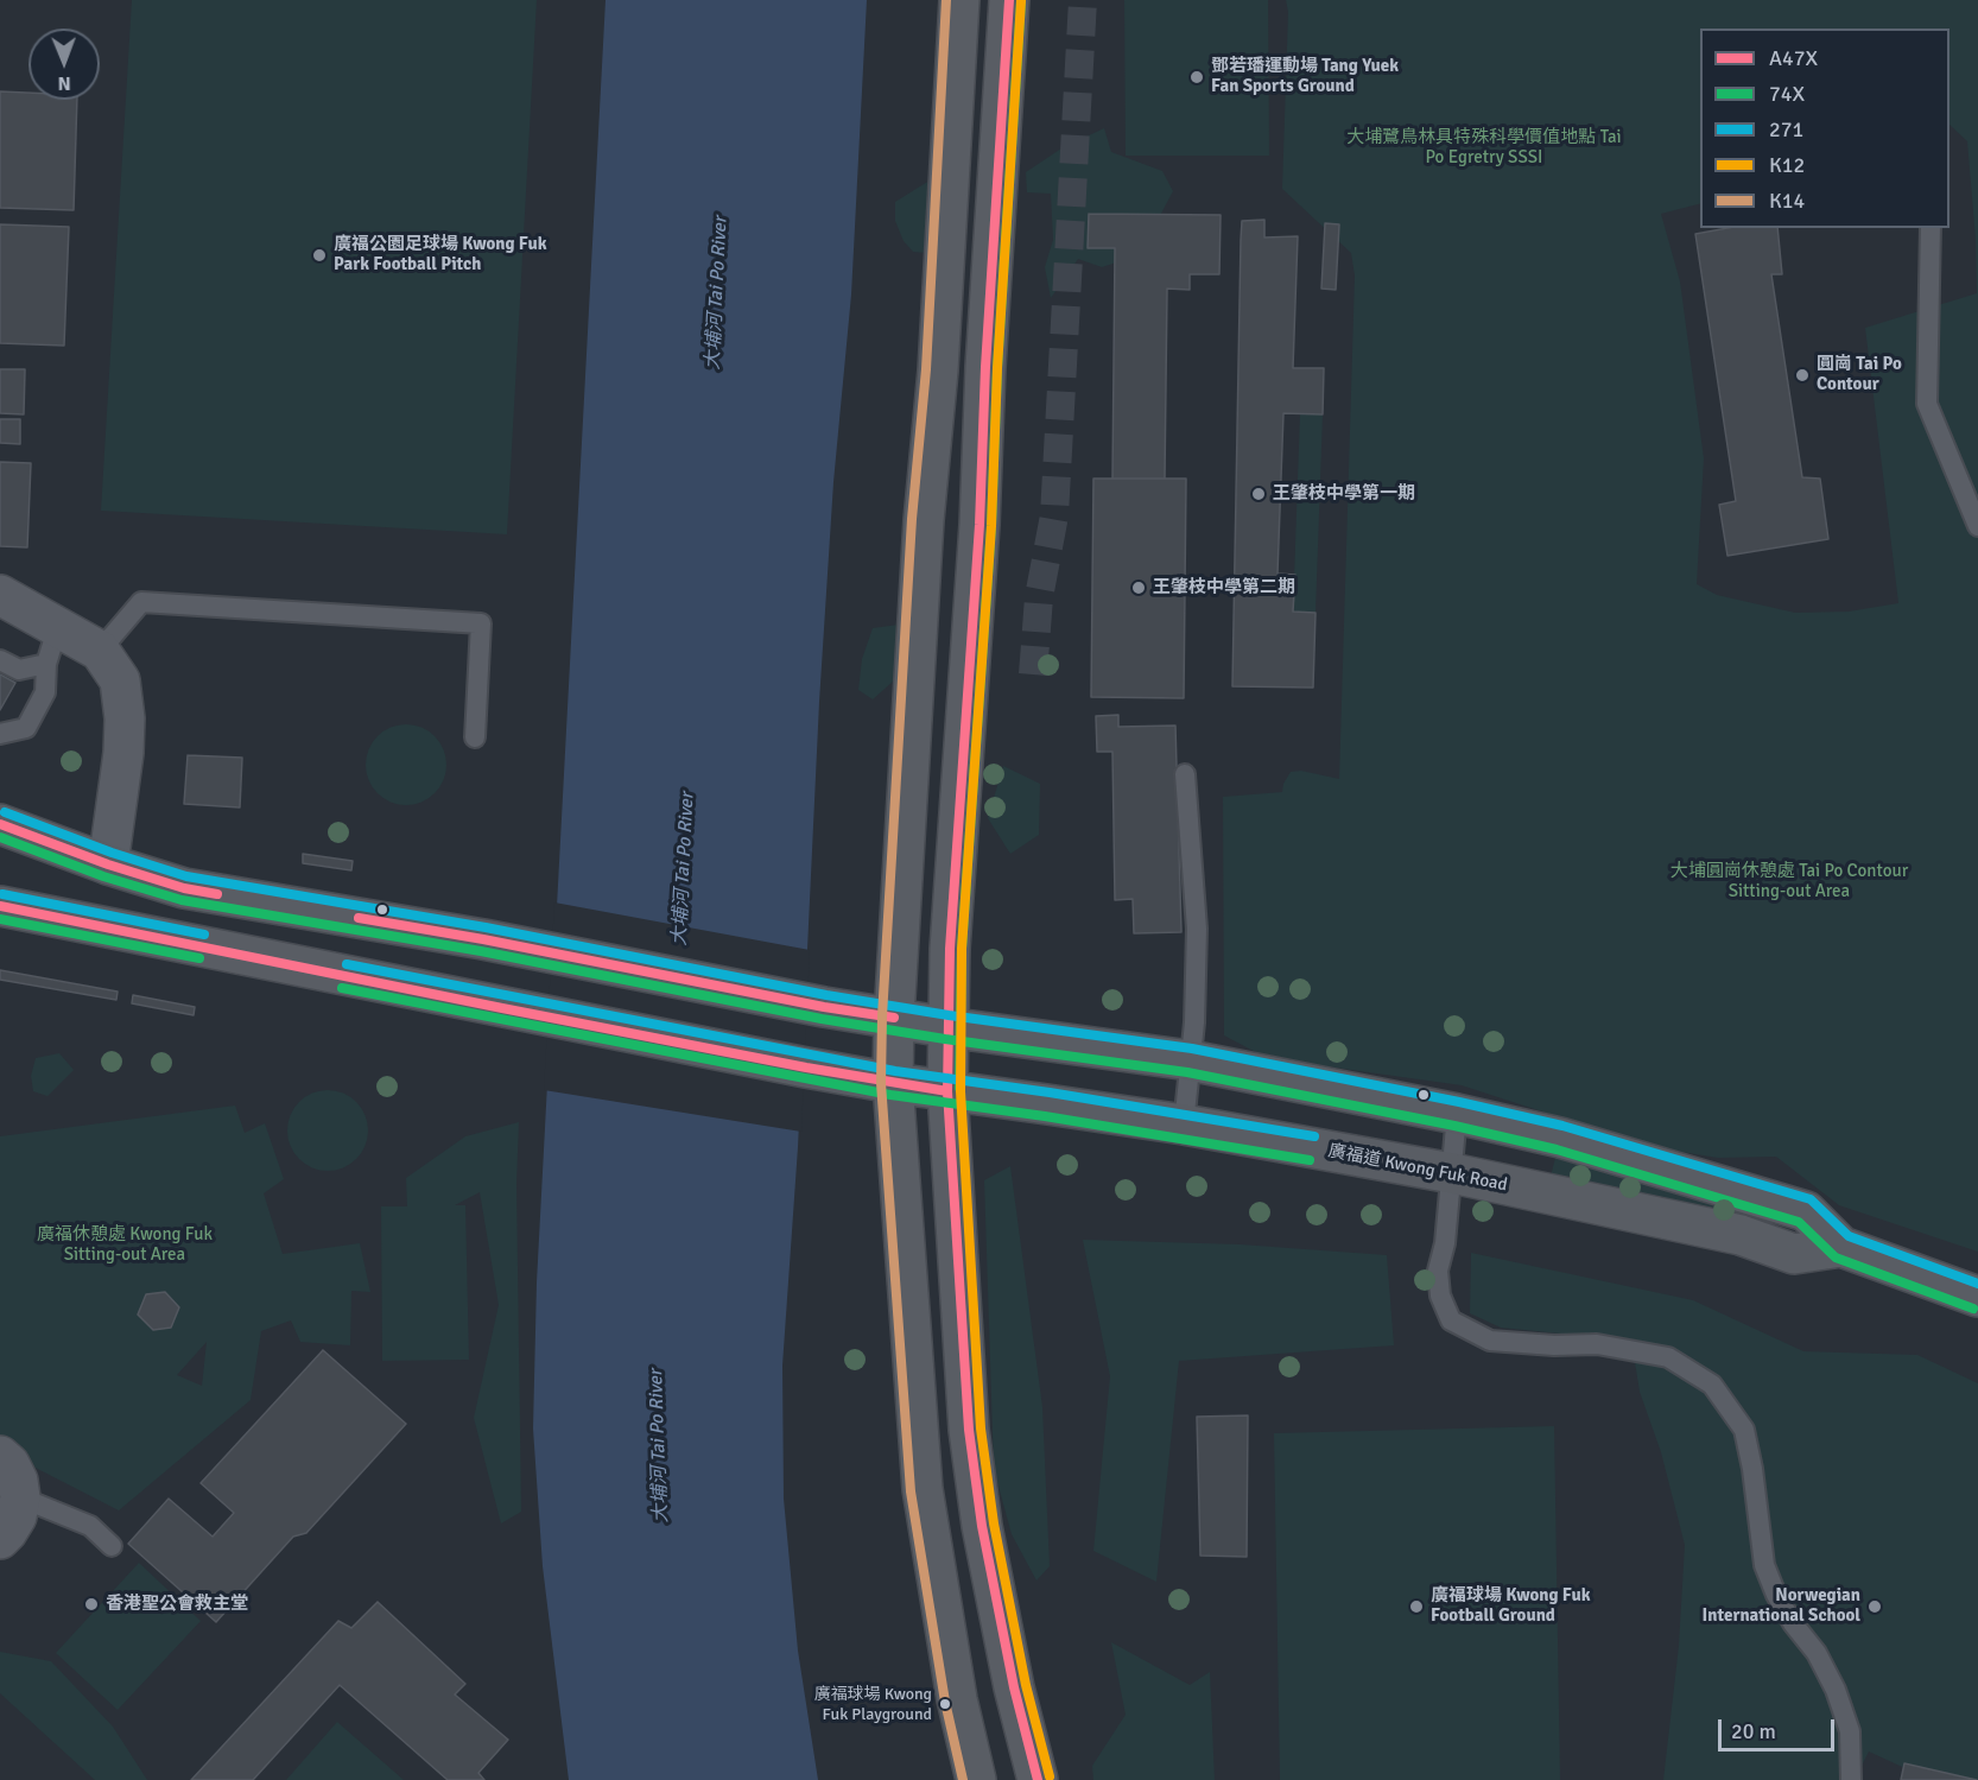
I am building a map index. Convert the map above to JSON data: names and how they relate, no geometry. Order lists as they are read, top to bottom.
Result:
{
  "streets": {
    "main road": ["廣福道 Kwong Fuk Road"]
  },
  "water": ["大埔河 Tai Po River"],
  "parks": ["大埔鷺鳥林具特殊科學價值地點 Tai Po Egretry SSSI", "大埔圓崗休憩處 Tai Po Contour Sitting-out Area", "廣福休憩處 Kwong Fuk Sitting-out Area"],
  "places": [
    "鄧若璠運動場 Tang Yuek Fan Sports Ground",
    "廣福公園足球場 Kwong Fuk Park Football Pitch",
    "圓崗 Tai Po Contour",
    "王肇枝中學第一期",
    "王肇枝中學第二期",
    "香港聖公會救主堂",
    "廣福球場 Kwong Fuk Football Ground",
    "Norwegian International School",
    "廣福球場 Kwong Fuk Playground"
  ],
  "lines": [
    "transit line A47X",
    "transit line K14",
    "transit line 74X",
    "transit line K12",
    "transit line 271"
  ],
  "legend": [
    "A47X",
    "74X",
    "271",
    "K12",
    "K14"
  ],
  "scale_bar": "20 m",
  "north": "bottom"
}
